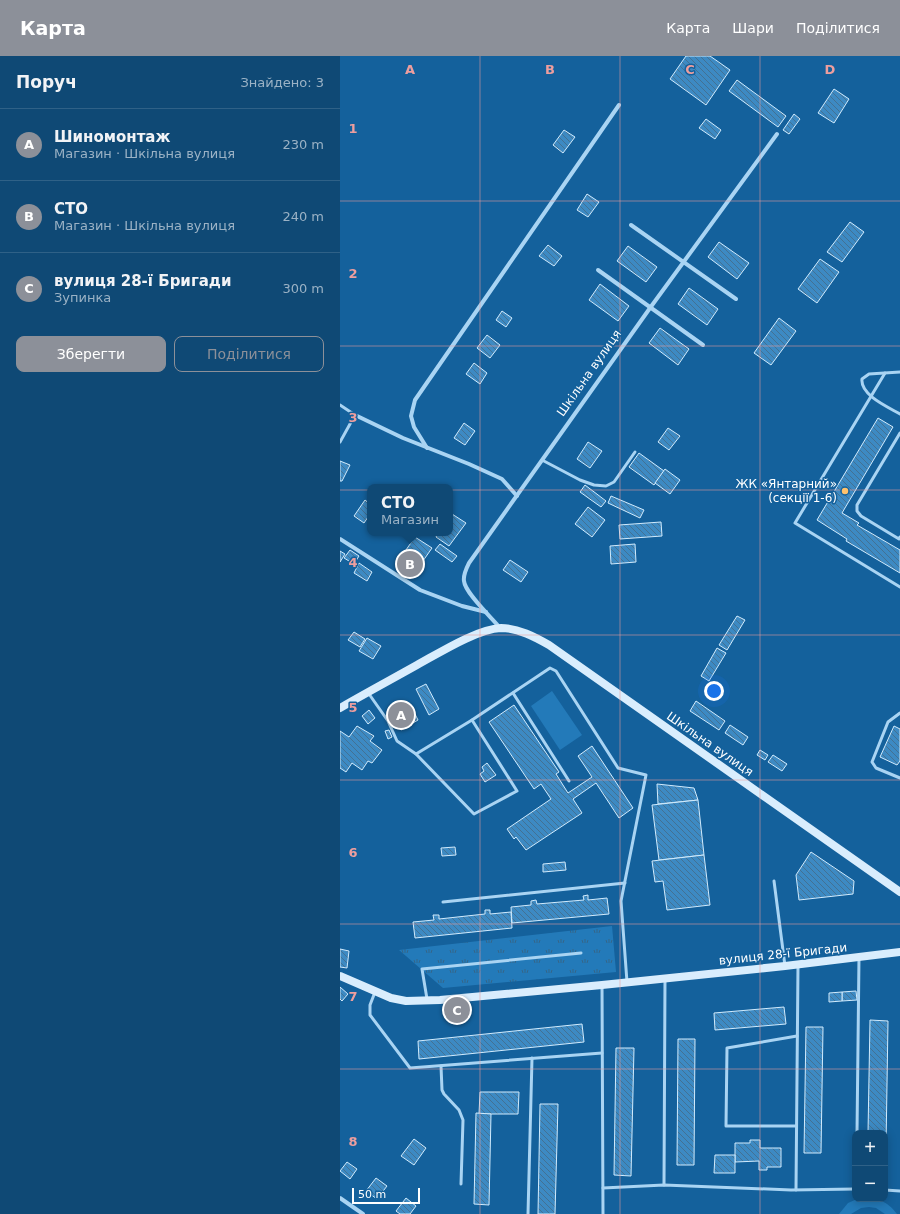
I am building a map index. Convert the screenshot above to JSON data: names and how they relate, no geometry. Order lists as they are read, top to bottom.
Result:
{
  "streets": {
    "street": ["Шкільна вулиця", "вулиця 28-ї Бригади"]
  },
  "places": ["ЖК «Янтарний» (секції 1-6)"],
  "scale_bar": "50 m",
  "page": {
    "header": "Карта",
    "nav": ["Карта", "Шари", "Поділитися"],
    "heading": ["Поруч", "Знайдено: 3"],
    "list": [
      {
        "mark": "A",
        "name": "Шиномонтаж",
        "note": "Магазин · Шкільна вулиця",
        "value": "230 m"
      },
      {
        "mark": "B",
        "name": "СТО",
        "note": "Магазин · Шкільна вулиця",
        "value": "240 m"
      },
      {
        "mark": "C",
        "name": "вулиця 28-ї Бригади",
        "note": "Зупинка",
        "value": "300 m"
      }
    ],
    "buttons": ["Зберегти", "Поділитися"],
    "popup": ["СТО", "Магазин"],
    "pins": ["B", "A", "C"],
    "map_buttons": ["+", "−"],
    "scale": "50 m"
  },
  "grid": {
    "columns": [
      "A",
      "B",
      "C",
      "D"
    ],
    "rows": [
      "1",
      "2",
      "3",
      "4",
      "5",
      "6",
      "7",
      "8"
    ]
  }
}
